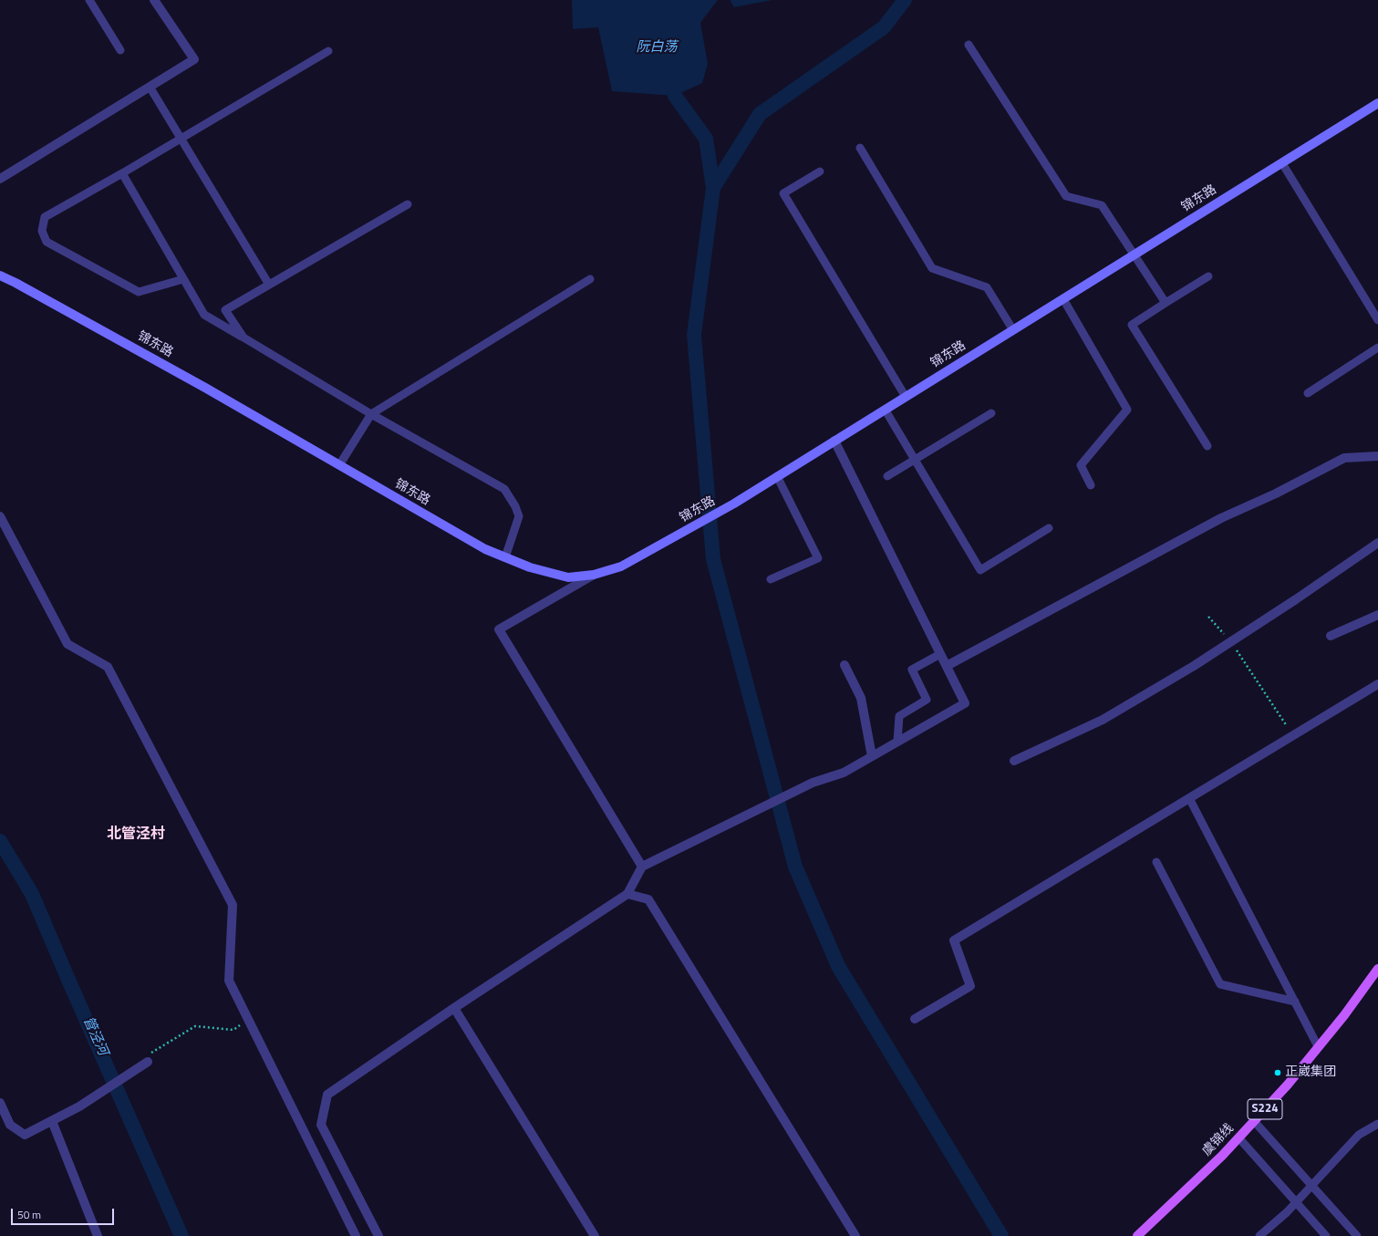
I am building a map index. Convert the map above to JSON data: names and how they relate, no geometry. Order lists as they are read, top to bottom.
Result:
{
  "streets": {
    "main road": ["锦东路", "S224", "虞锦线"]
  },
  "districts": ["北管泾村"],
  "water": ["阮白荡", "管泾河"],
  "places": ["正崴集团"],
  "scale_bar": "50 m"
}
